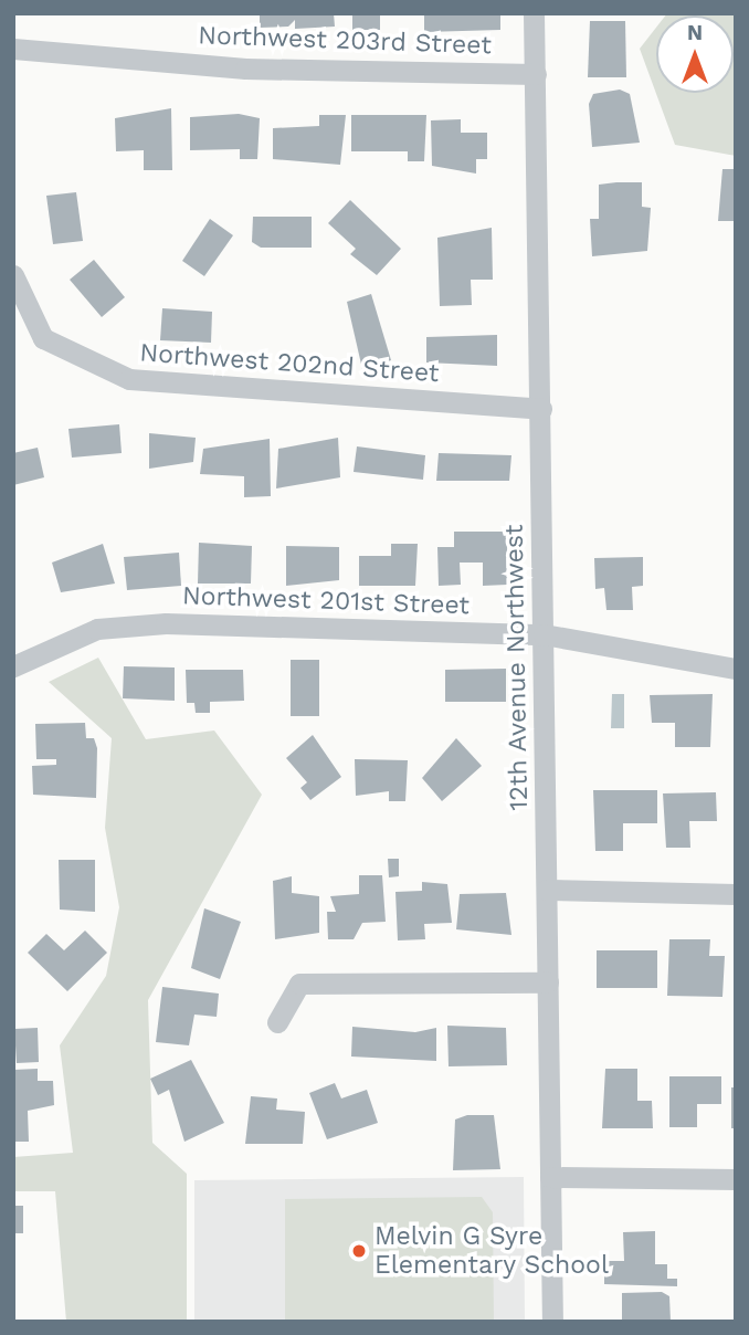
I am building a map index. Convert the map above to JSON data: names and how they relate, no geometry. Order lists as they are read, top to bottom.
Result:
{
  "streets": {
    "street": [
      "Northwest 203rd Street",
      "Northwest 202nd Street",
      "Northwest 201st Street",
      "12th Avenue Northwest"
    ]
  },
  "crossings": [
    ["Northwest 203rd Street", "12th Avenue Northwest"],
    ["Northwest 202nd Street", "12th Avenue Northwest"],
    ["Northwest 201st Street", "12th Avenue Northwest"]
  ],
  "places": ["Melvin G Syre Elementary School"],
  "north": "top"
}
